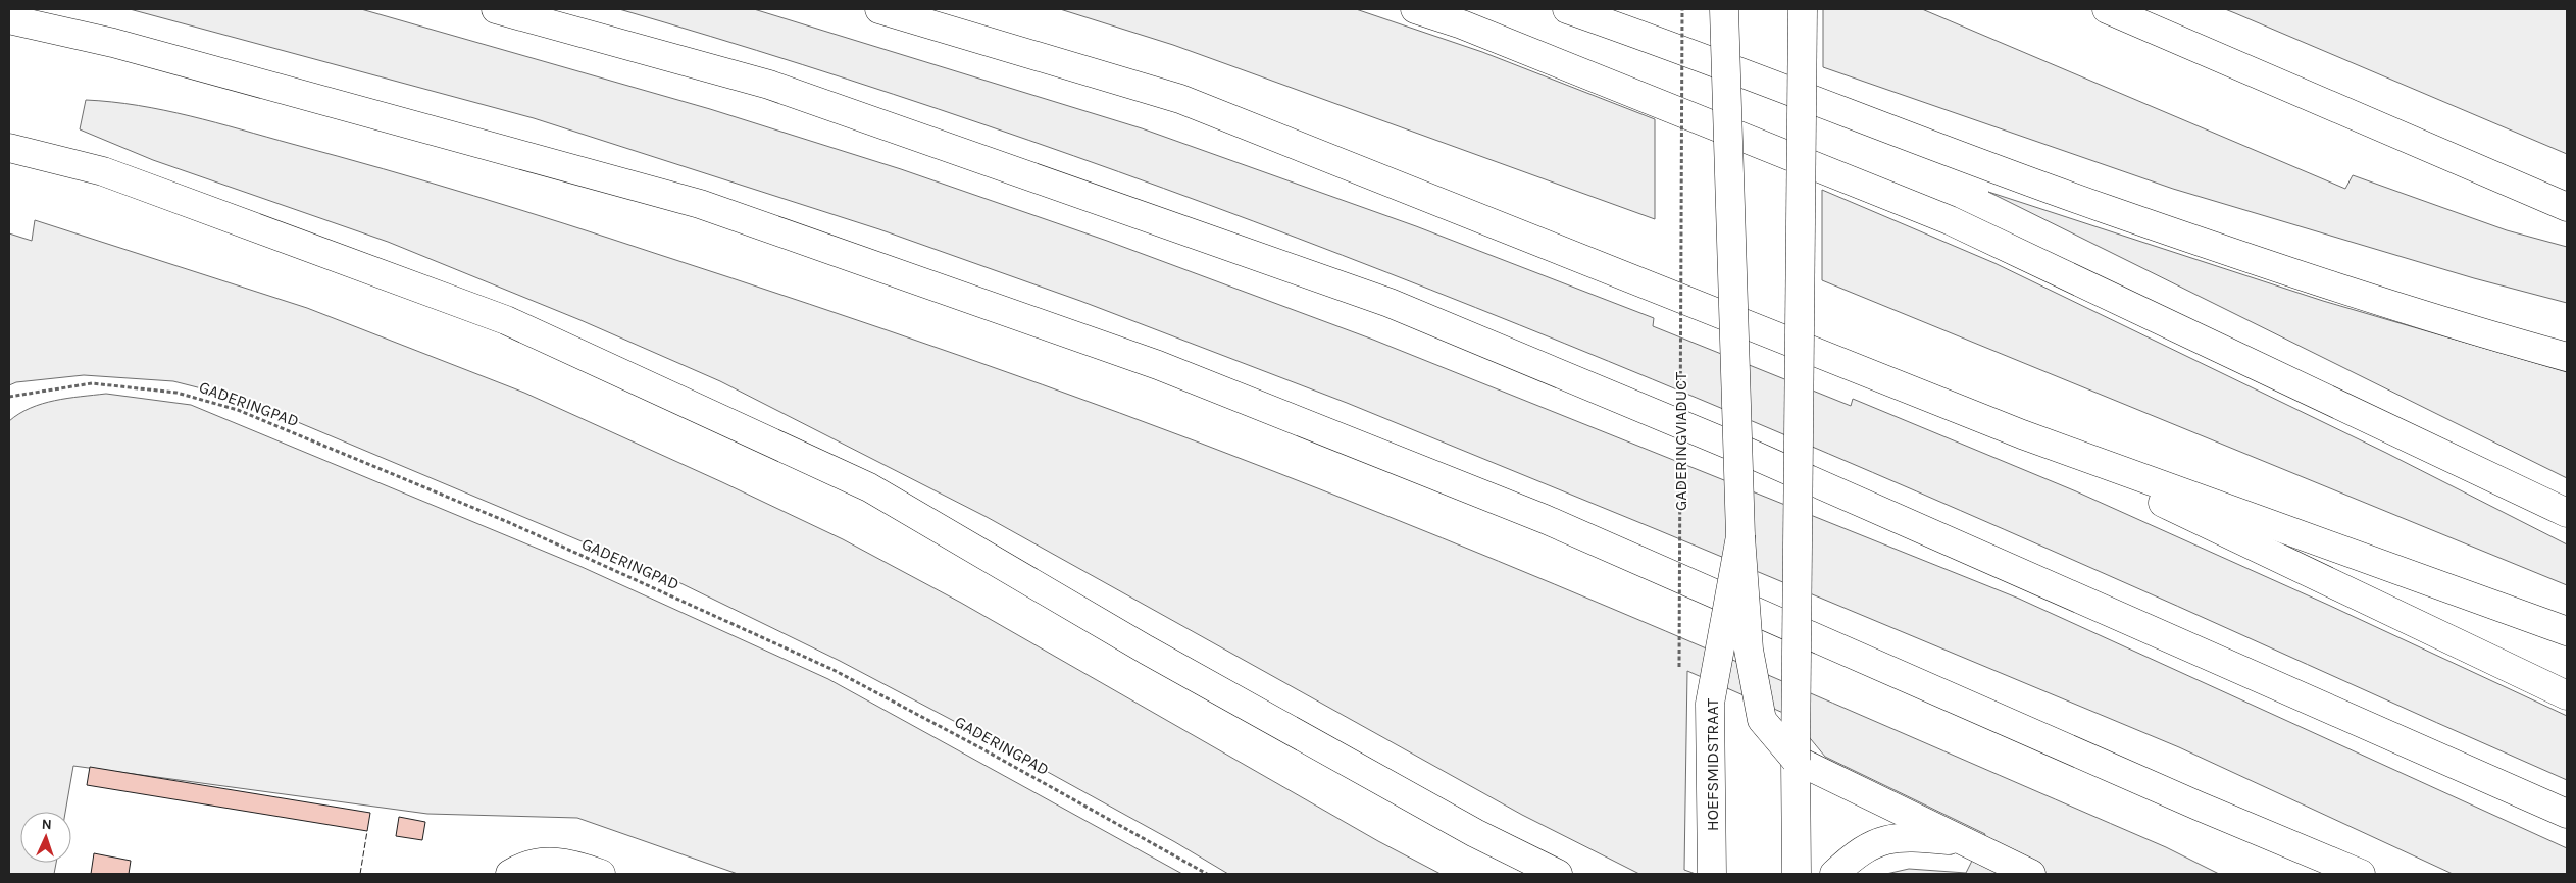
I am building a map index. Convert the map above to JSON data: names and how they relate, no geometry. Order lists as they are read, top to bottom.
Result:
{
  "streets": {
    "main road": ["HOEFSMIDSTRAAT"],
    "path": ["GADERINGPAD", "GADERINGVIADUCT"]
  },
  "north": "top"
}
